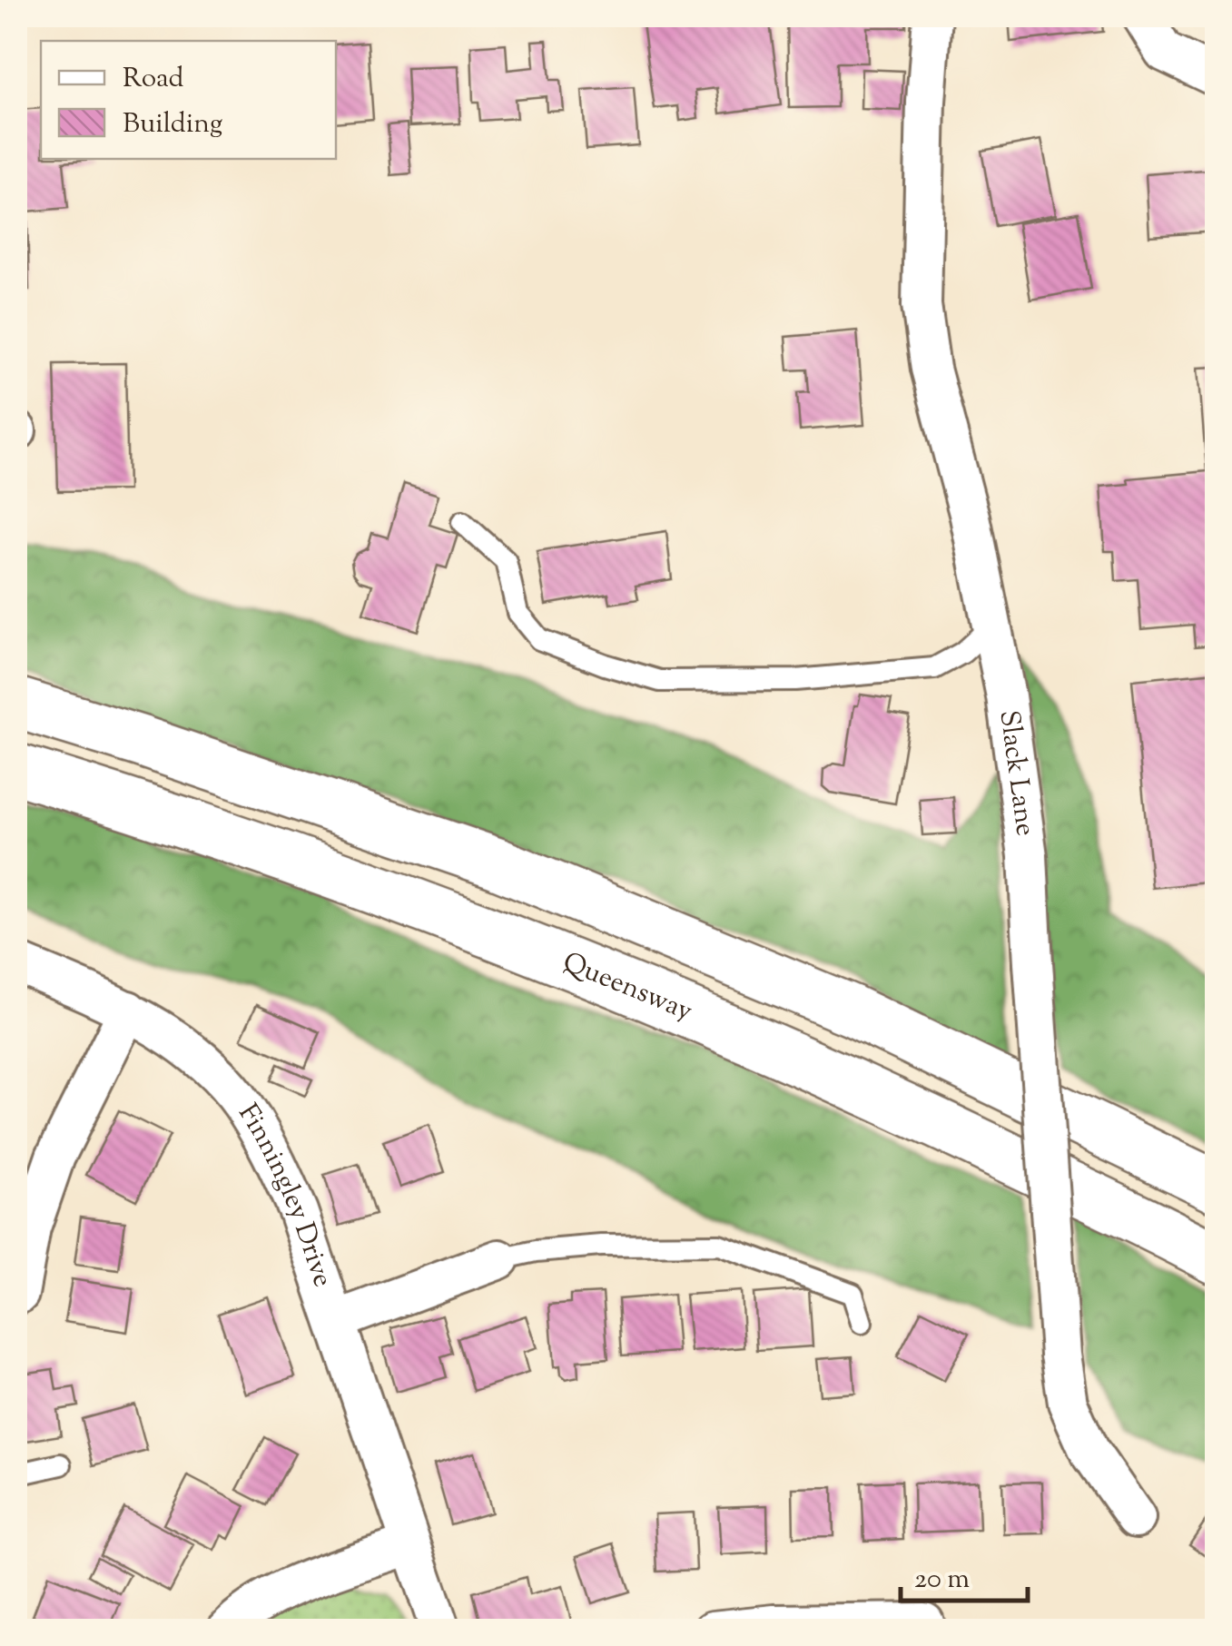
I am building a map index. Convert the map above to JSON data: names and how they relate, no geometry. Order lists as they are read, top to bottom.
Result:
{
  "streets": {
    "highway": ["Queensway"],
    "street": ["Slack Lane", "Finningley Drive"]
  },
  "legend": ["Road", "Building"],
  "scale_bar": "20 m"
}
